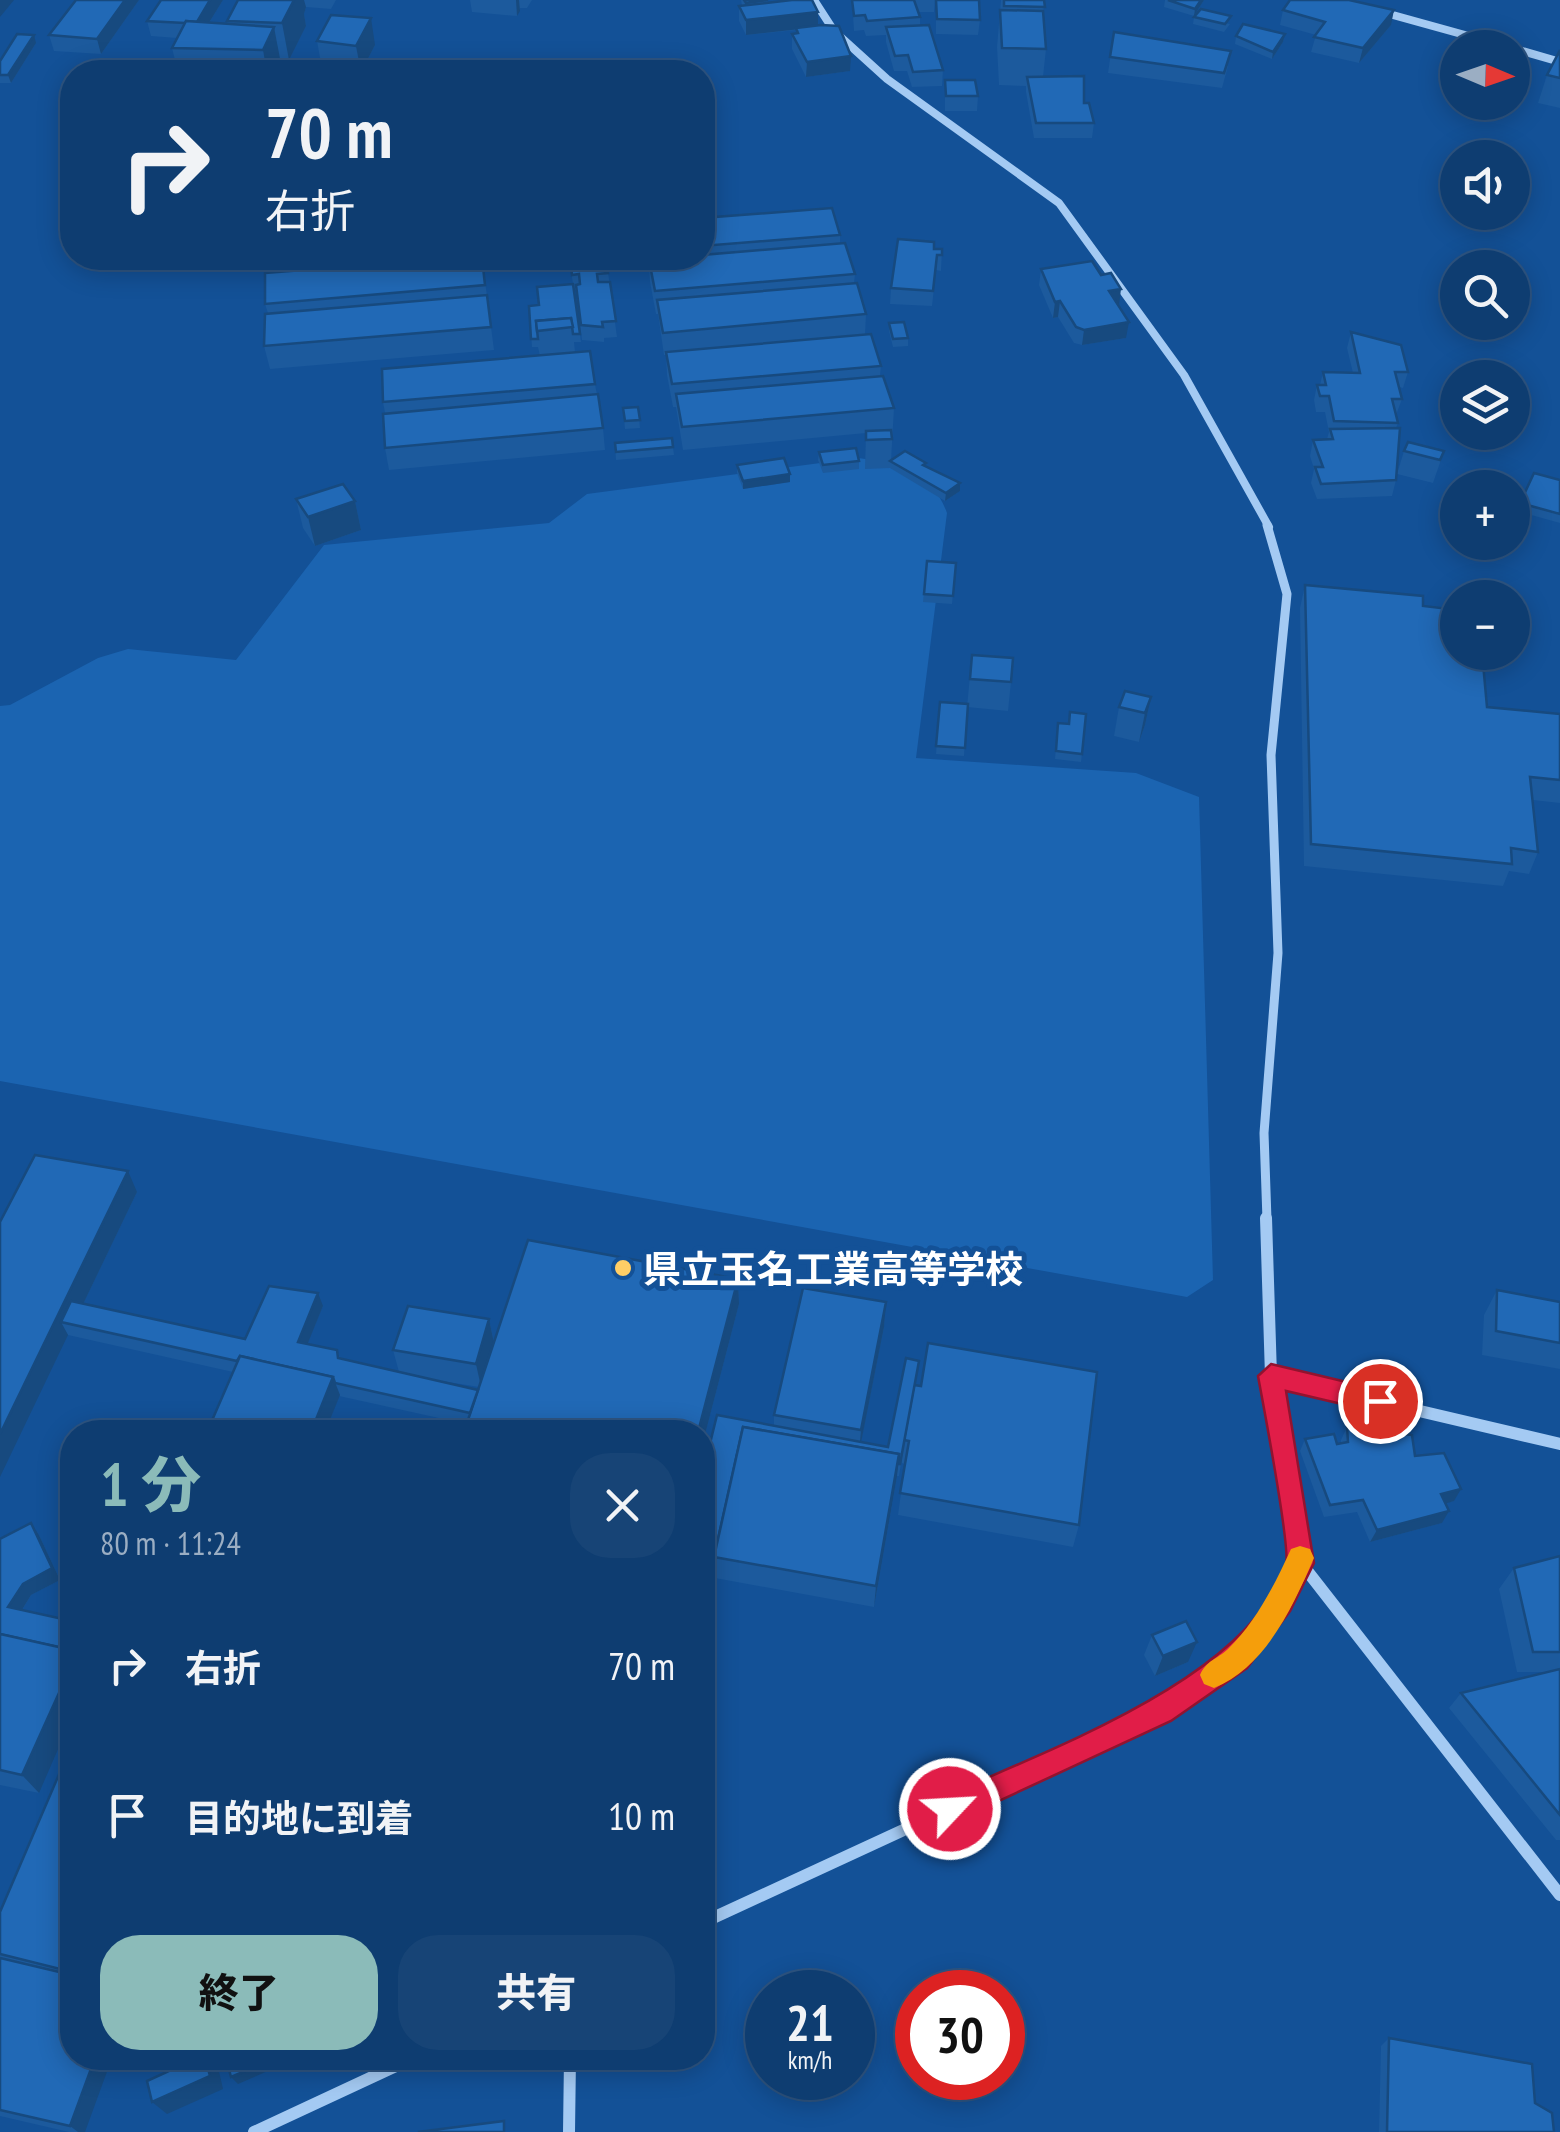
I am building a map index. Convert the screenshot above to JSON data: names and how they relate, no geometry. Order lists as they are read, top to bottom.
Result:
{
  "places": ["県立玉名工業高等学校"],
  "north": "right",
  "page": {
    "map_buttons": ["+", "−"],
    "turn": ["70 m", "右折"],
    "heading": ["1 分", "80 m · 11:24"],
    "list": [
      {
        "name": "右折",
        "value": "70 m"
      },
      {
        "name": "目的地に到着",
        "value": "10 m"
      }
    ],
    "buttons": ["終了", "共有"],
    "speed": "21 km/h",
    "limit": "30"
  }
}
